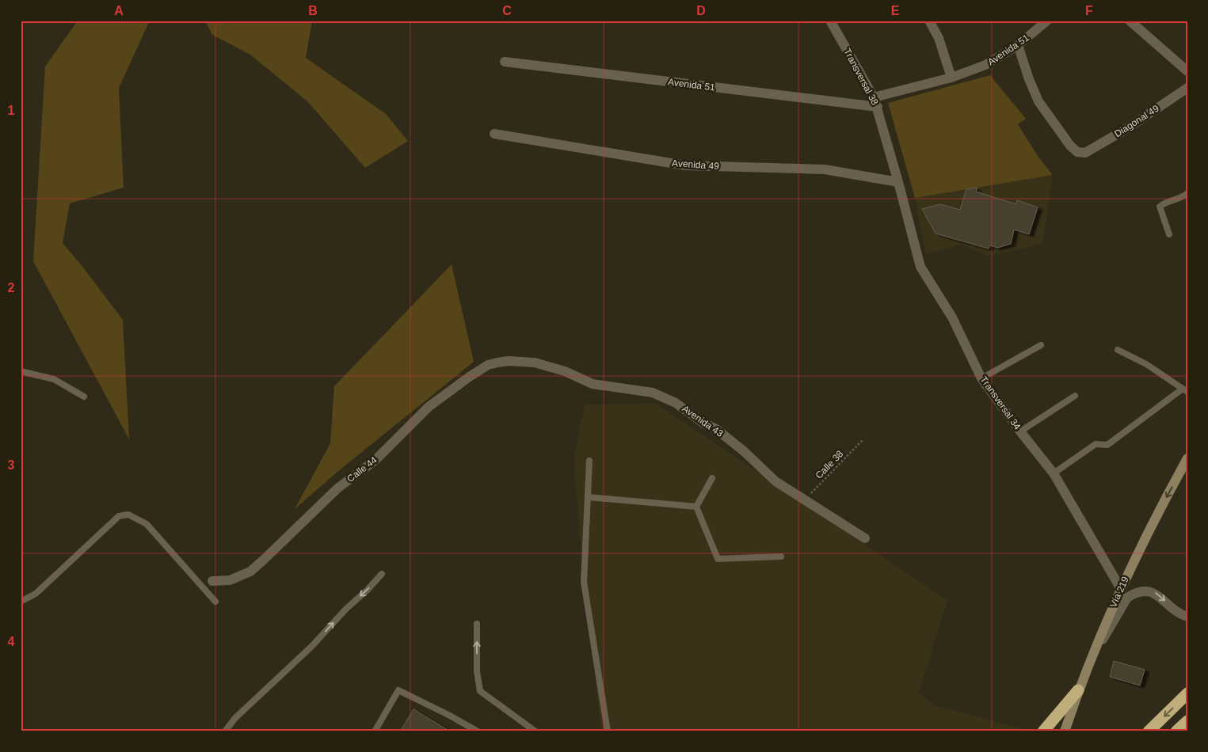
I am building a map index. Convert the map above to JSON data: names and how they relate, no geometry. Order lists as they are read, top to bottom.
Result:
{
  "streets": {
    "main road": ["Vía 219"],
    "street": [
      "Avenida 51",
      "Transversal 38",
      "Diagonal 49",
      "Avenida 49",
      "Transversal 34",
      "Avenida 43",
      "Calle 44"
    ],
    "path": ["Calle 38"]
  },
  "crossings": [
    ["Avenida 51", "Transversal 38"],
    ["Avenida 51", "Diagonal 49"],
    ["Transversal 38", "Avenida 49"],
    ["Transversal 38", "Transversal 34"],
    ["Avenida 49", "Transversal 34"],
    ["Transversal 34", "Vía 219"],
    ["Avenida 43", "Calle 38"],
    ["Avenida 43", "Calle 44"]
  ],
  "one_way": ["Vía 219"],
  "grid": {
    "columns": [
      "A",
      "B",
      "C",
      "D",
      "E",
      "F"
    ],
    "rows": [
      "1",
      "2",
      "3",
      "4"
    ]
  }
}
